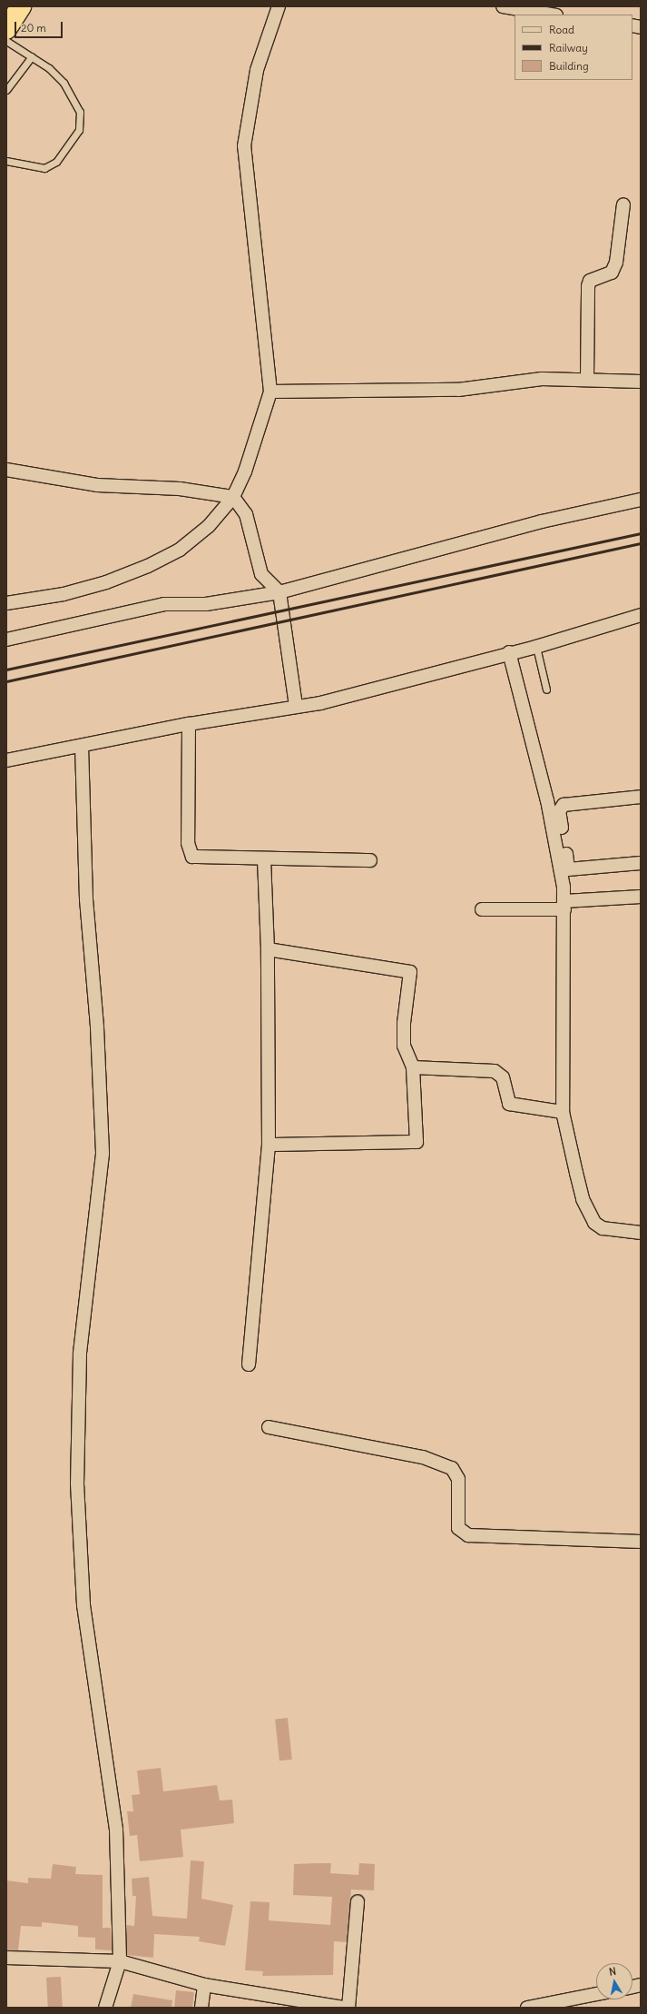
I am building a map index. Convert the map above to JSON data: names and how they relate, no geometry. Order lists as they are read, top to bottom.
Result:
{
  "legend": ["Road", "Railway", "Building"],
  "scale_bar": "20 m",
  "north": "top"
}
